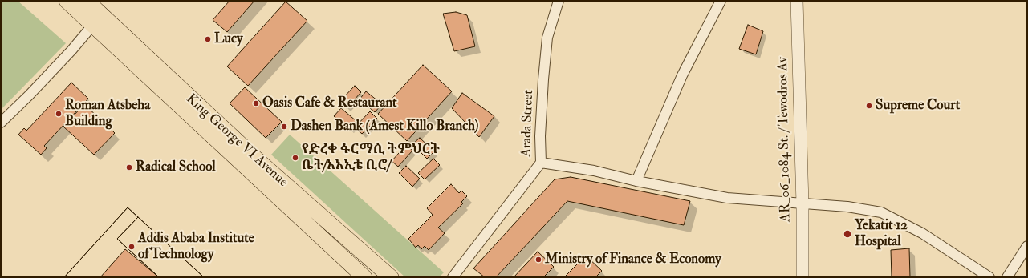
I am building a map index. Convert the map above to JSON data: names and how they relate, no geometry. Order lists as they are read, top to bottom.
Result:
{
  "streets": {
    "main road": ["King George VI Avenue"],
    "street": ["Arada Street", "AR_06_1084 St. / Tewodros Av"]
  },
  "places": [
    "Lucy",
    "Oasis Cafe & Restaurant",
    "Supreme Court",
    "Roman Atsbeha Building",
    "Dashen Bank (Amest Killo Branch)",
    "የድረቀ ፋርማሲ ትምህርት ቤት/አአኢቴ ቢሮ/",
    "Radical School",
    "Yekatit 12 Hospital",
    "Addis Ababa Institute ofTechnology",
    "Ministry of Finance & Economy"
  ]
}
